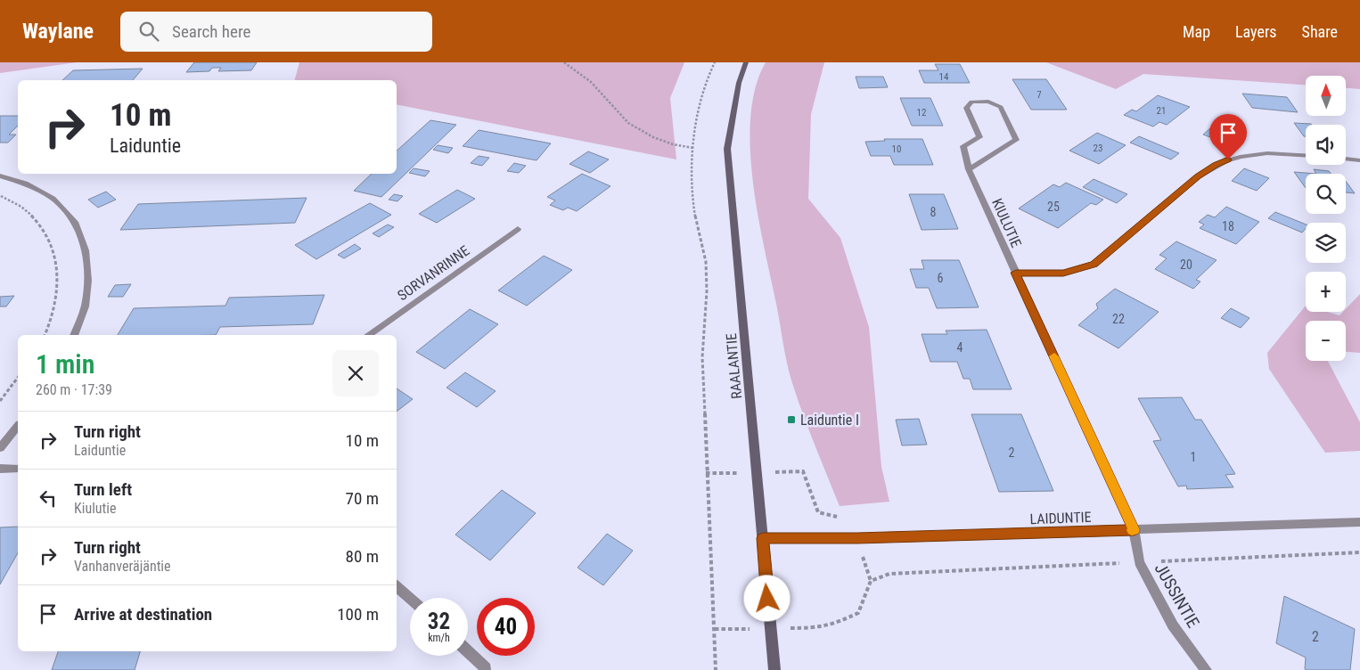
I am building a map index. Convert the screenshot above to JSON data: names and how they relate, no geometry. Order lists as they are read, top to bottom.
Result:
{
  "streets": {
    "street": [
      "KIULUTIE",
      "SORVANRINNE",
      "RAALANTIE",
      "LAIDUNTIE",
      "JUSSINTIE"
    ]
  },
  "crossings": [
    ["KIULUTIE", "LAIDUNTIE"],
    ["KIULUTIE", "JUSSINTIE"],
    ["RAALANTIE", "LAIDUNTIE"],
    ["LAIDUNTIE", "JUSSINTIE"]
  ],
  "places": {
    "transit": ["Laiduntie I"]
  },
  "house_numbers": [
    "14",
    "7",
    "21",
    "12",
    "23",
    "10",
    "25",
    "8",
    "18",
    "20",
    "6",
    "22",
    "4",
    "2",
    "1",
    "2"
  ],
  "north": "top",
  "page": {
    "header": "Waylane",
    "search": "Search here",
    "nav": ["Map", "Layers", "Share"],
    "map_buttons": ["+", "−"],
    "turn": ["10 m", "Laiduntie"],
    "heading": ["1 min", "260 m · 17:39"],
    "list": [
      {
        "name": "Turn right",
        "note": "Laiduntie",
        "value": "10 m"
      },
      {
        "name": "Turn left",
        "note": "Kiulutie",
        "value": "70 m"
      },
      {
        "name": "Turn right",
        "note": "Vanhanveräjäntie",
        "value": "80 m"
      },
      {
        "name": "Arrive at destination",
        "value": "100 m"
      }
    ],
    "speed": "32 km/h",
    "limit": "40"
  }
}
